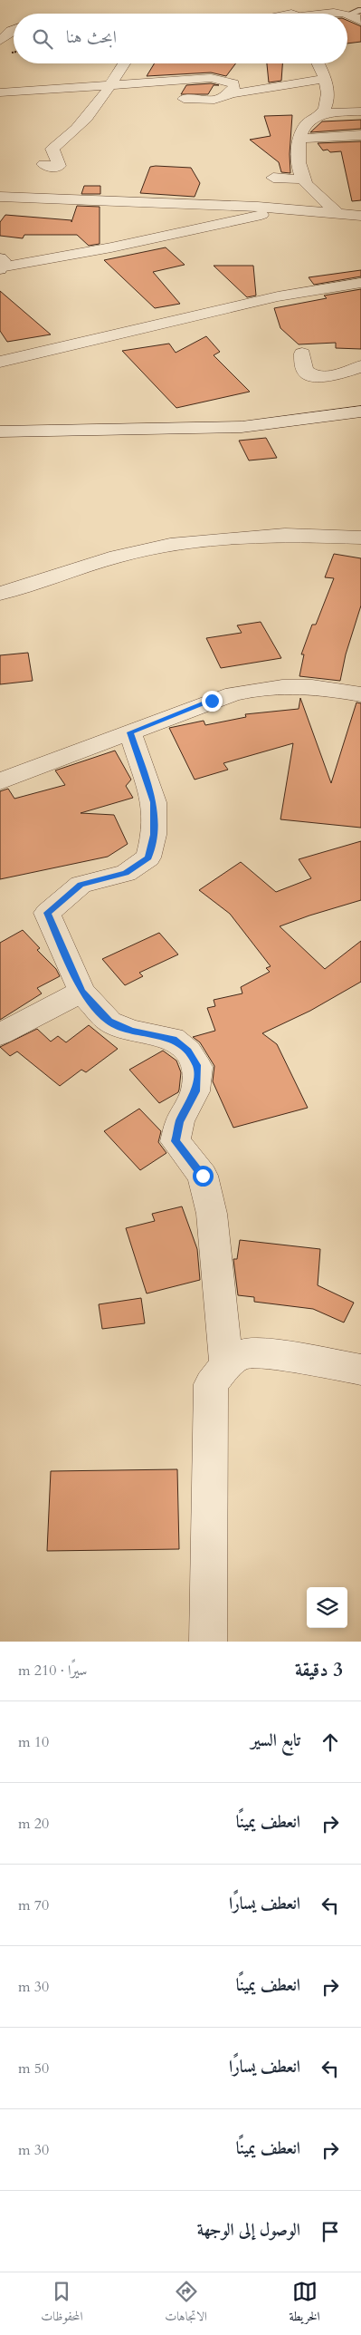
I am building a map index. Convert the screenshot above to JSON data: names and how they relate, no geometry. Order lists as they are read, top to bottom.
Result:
{
  "page": {
    "search": "ابحث هنا",
    "heading": ["3 دقيقة", "سيرًا · 210 m"],
    "list": [
      ["تابع السير", "10 m"],
      ["انعطف يمينًا", "20 m"],
      ["انعطف يسارًا", "70 m"],
      ["انعطف يمينًا", "30 m"],
      ["انعطف يسارًا", "50 m"],
      ["انعطف يمينًا", "30 m"],
      "الوصول إلى الوجهة"
    ],
    "nav": ["الخريطة", "الاتجاهات", "المحفوظات"]
  }
}
